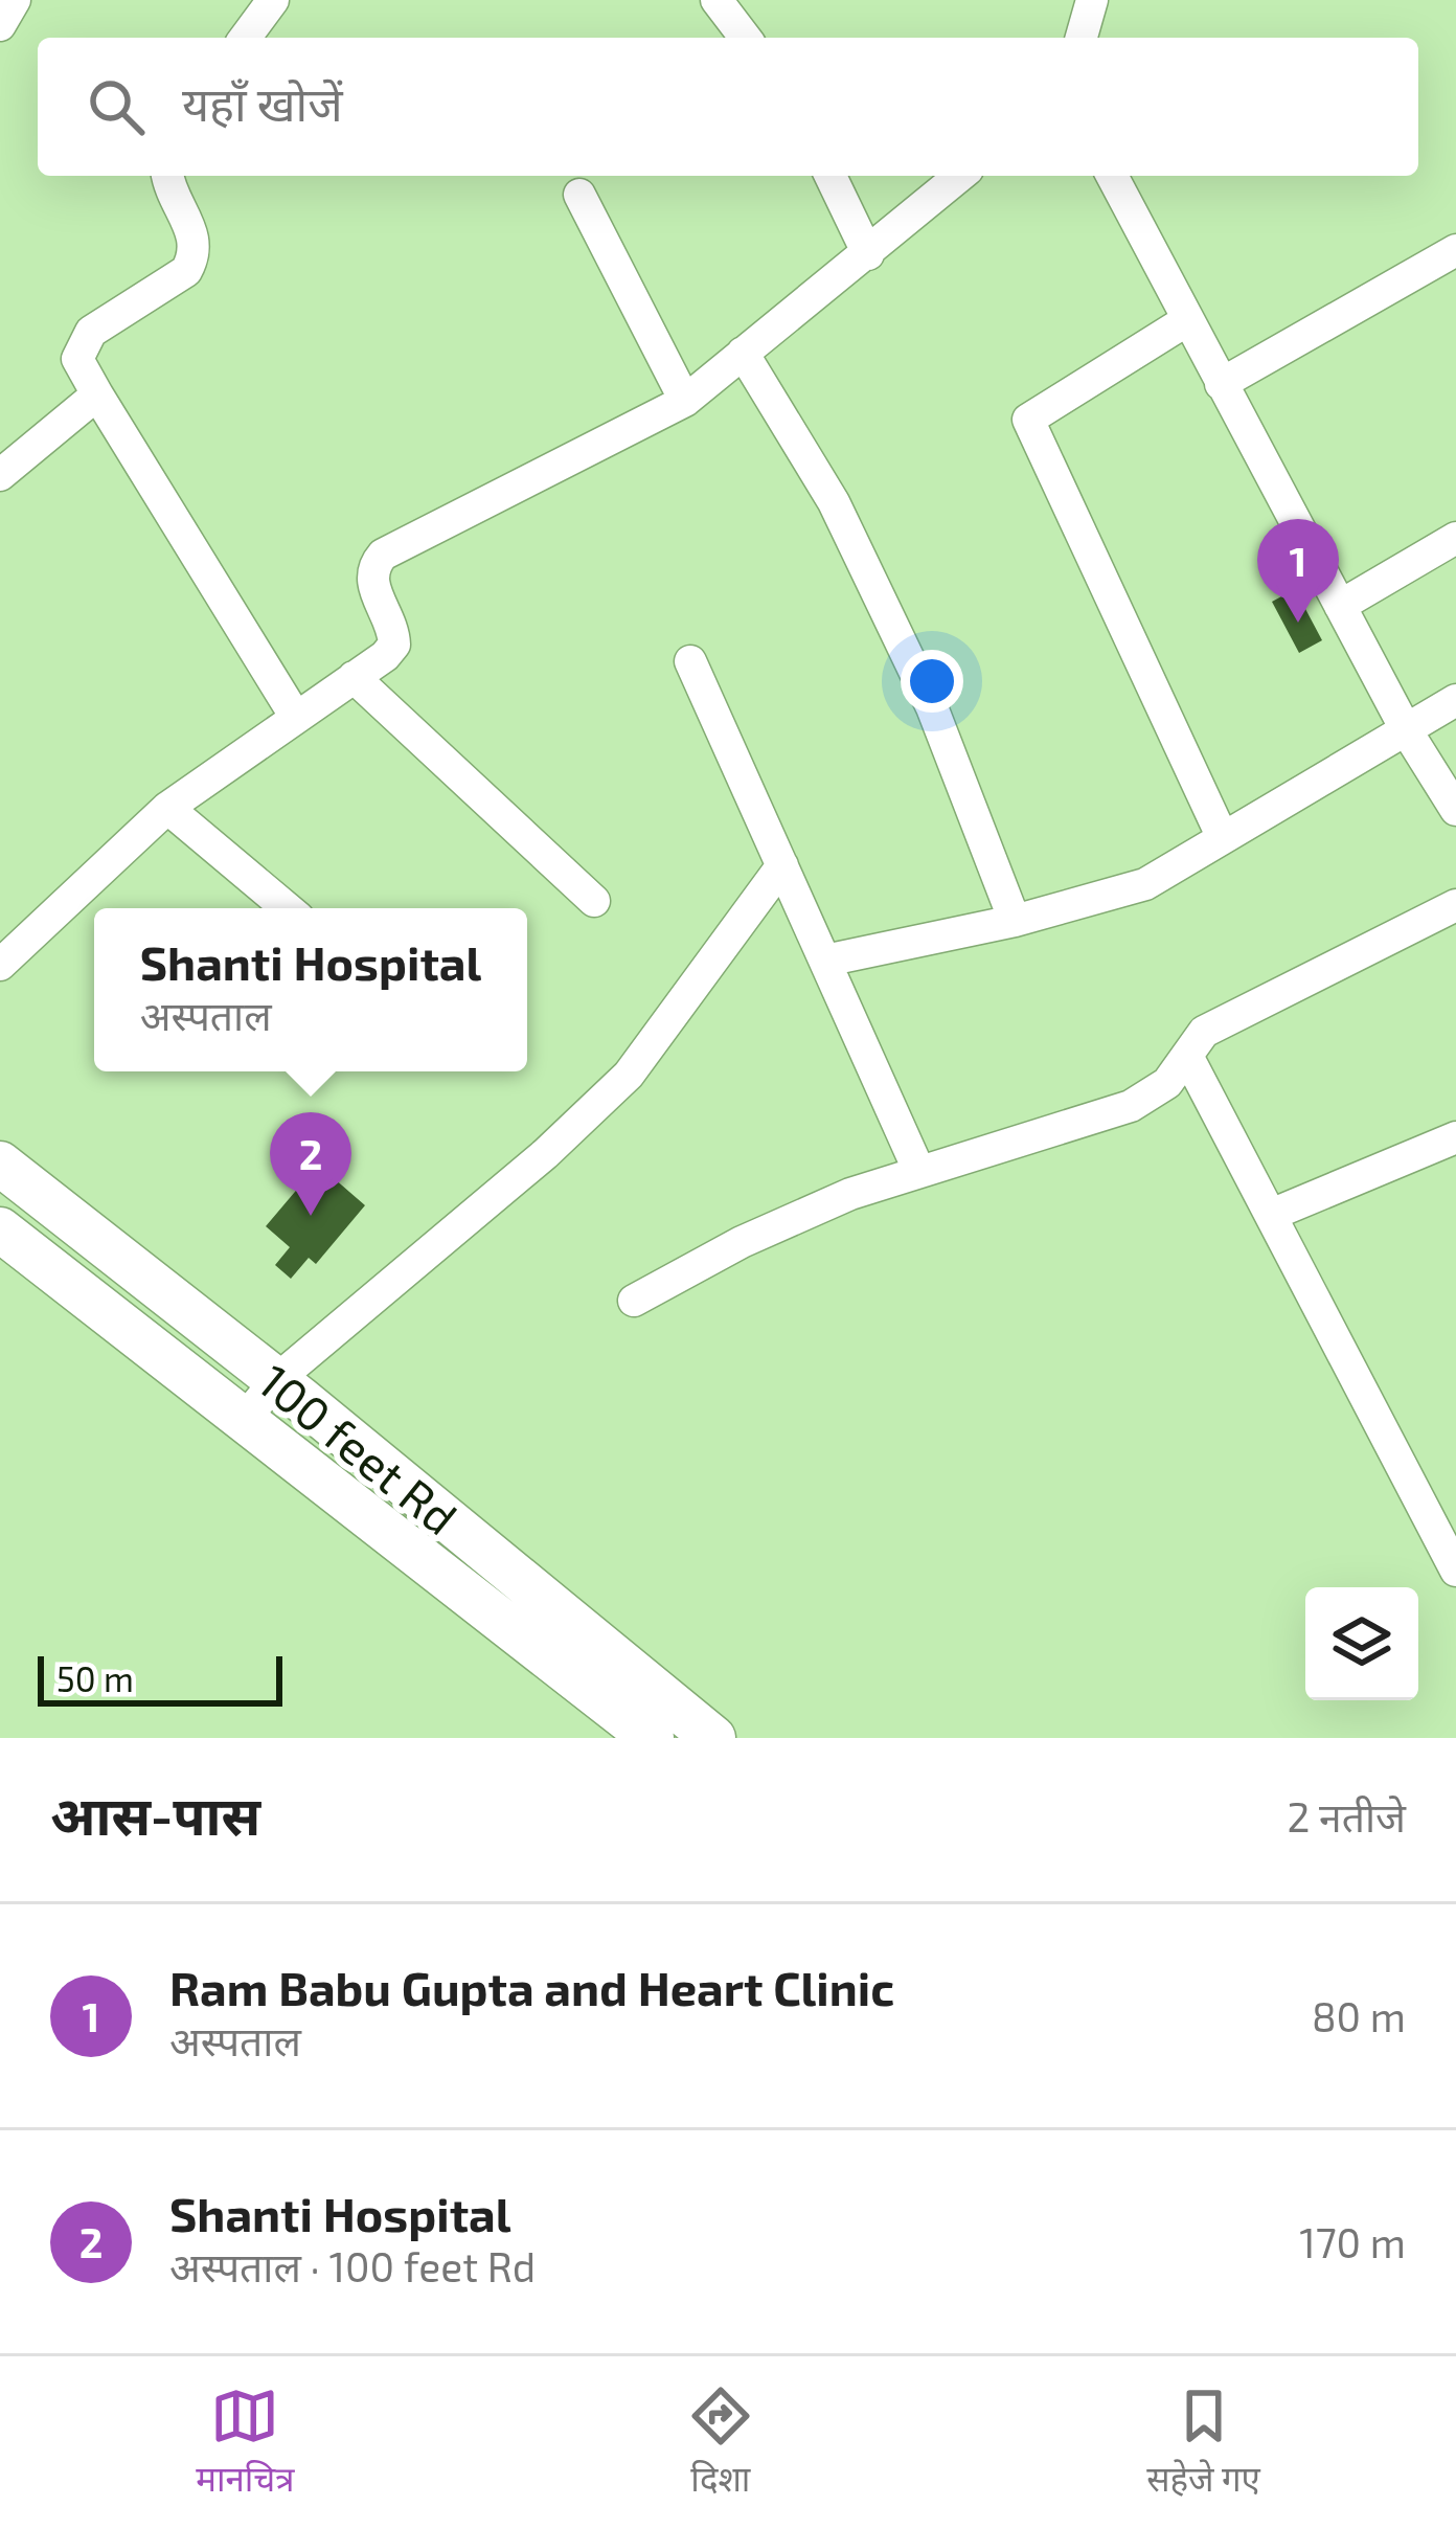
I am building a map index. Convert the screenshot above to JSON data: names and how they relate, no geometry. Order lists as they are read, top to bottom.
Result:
{
  "streets": {
    "main road": ["100 feet Rd"]
  },
  "scale_bar": "50 m",
  "page": {
    "search": "यहाँ खोजें",
    "pins": ["1", "2"],
    "popup": ["Shanti Hospital", "अस्पताल"],
    "scale": "50 m",
    "heading": ["आस-पास", "2 नतीजे"],
    "list": [
      {
        "mark": "1",
        "name": "Ram Babu Gupta and Heart Clinic",
        "note": "अस्पताल",
        "value": "80 m"
      },
      {
        "mark": "2",
        "name": "Shanti Hospital",
        "note": "अस्पताल · 100 feet Rd",
        "value": "170 m"
      }
    ],
    "nav": ["मानचित्र", "दिशा", "सहेजे गए"]
  }
}
